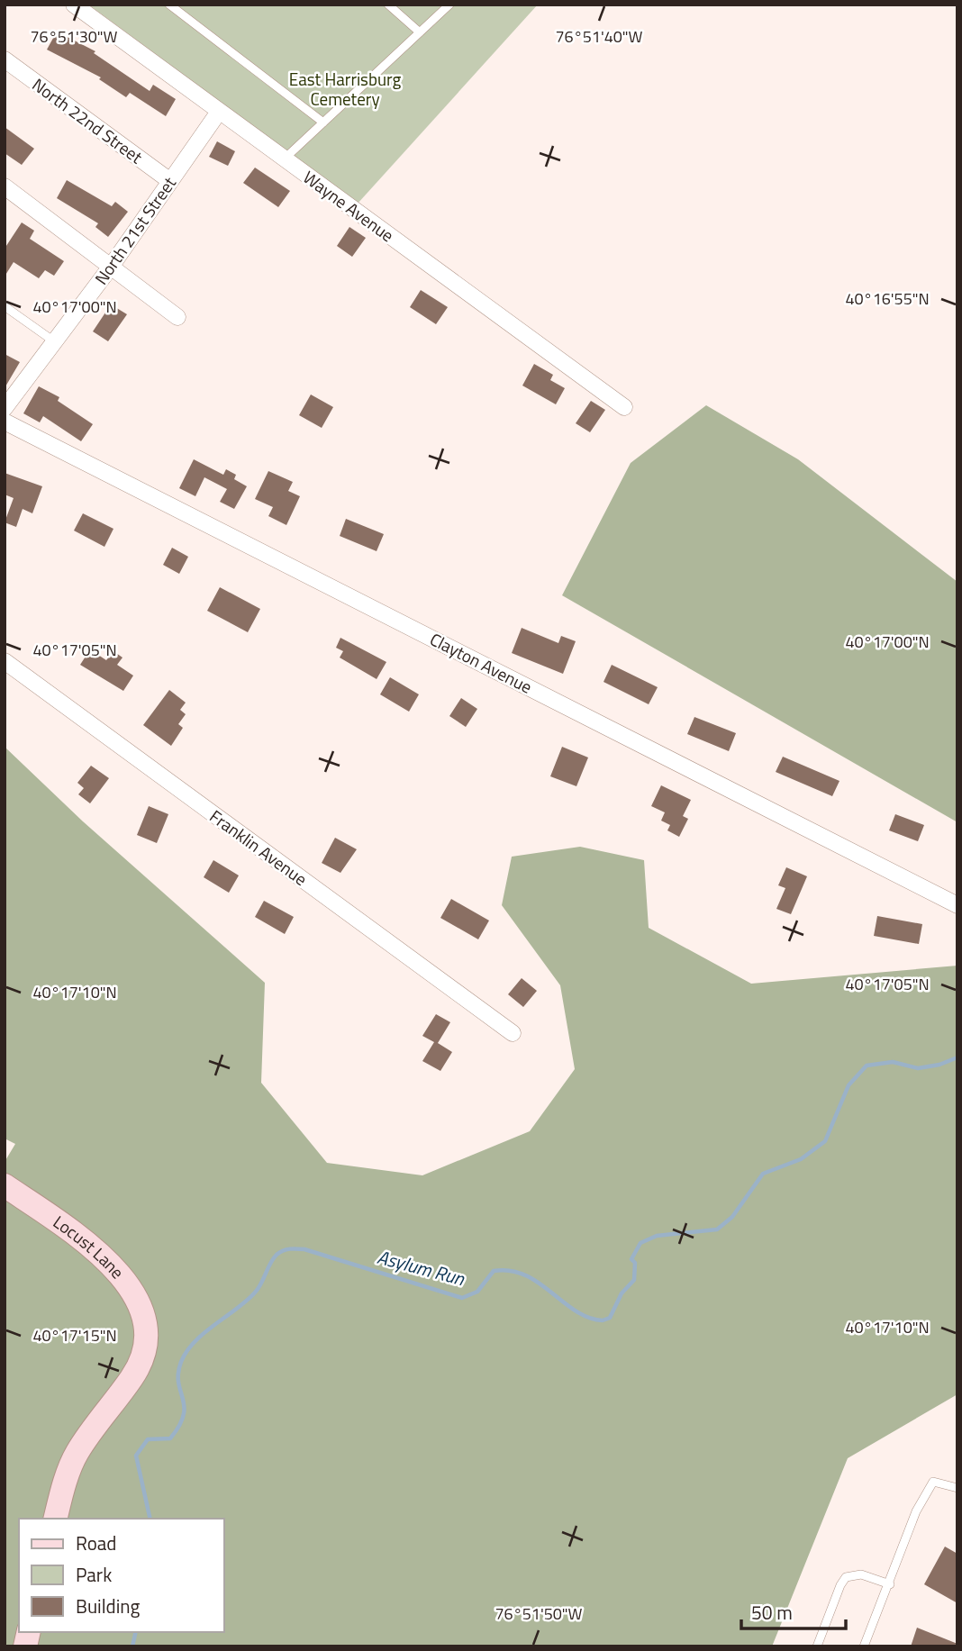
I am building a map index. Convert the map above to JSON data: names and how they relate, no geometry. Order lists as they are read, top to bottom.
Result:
{
  "streets": {
    "street": [
      "North 22nd Street",
      "Wayne Avenue",
      "North 21st Street",
      "Clayton Avenue",
      "Franklin Avenue",
      "Locust Lane"
    ]
  },
  "crossings": [
    ["North 22nd Street", "North 21st Street"],
    ["Wayne Avenue", "North 21st Street"]
  ],
  "water": ["Asylum Run"],
  "parks": ["East Harrisburg Cemetery"],
  "legend": ["Road", "Park", "Building"],
  "scale_bar": "50 m",
  "coordinates": [
    "76°51'30\"W",
    "76°51'40\"W",
    "40°16'55\"N",
    "40°17'00\"N",
    "40°17'05\"N",
    "40°17'10\"N",
    "40°17'15\"N",
    "76°51'50\"W"
  ]
}
